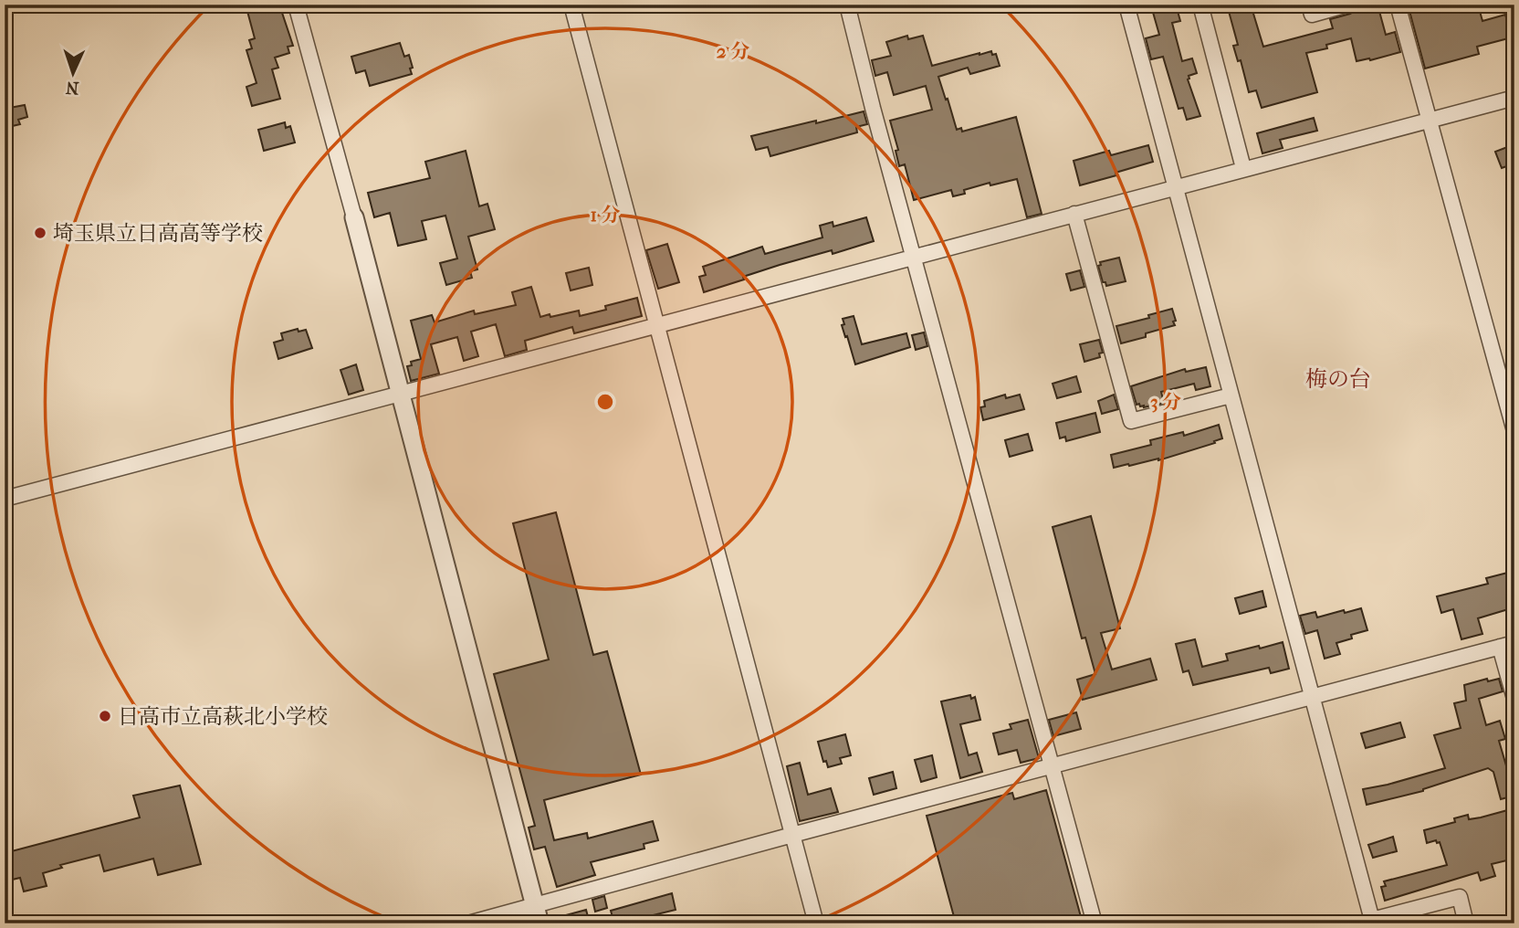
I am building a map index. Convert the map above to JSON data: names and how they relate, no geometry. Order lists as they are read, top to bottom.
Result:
{
  "districts": ["梅の台"],
  "places": ["埼玉県立日高高等学校", "日高市立高萩北小学校"],
  "north": "bottom",
  "rings": ["2 分", "1 分", "3 分"]
}
